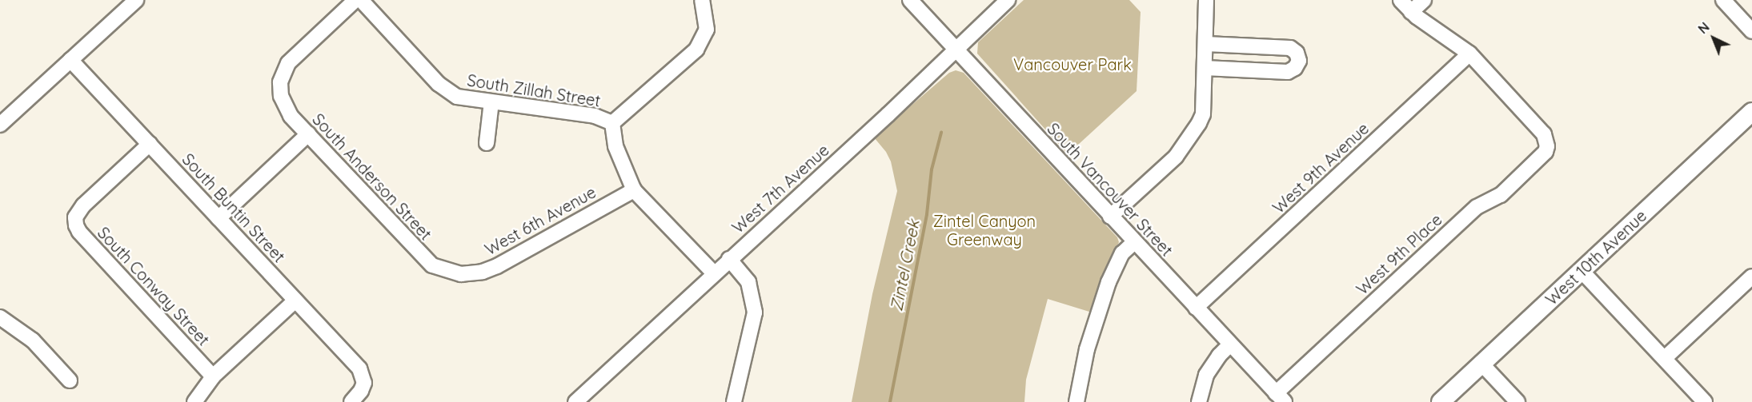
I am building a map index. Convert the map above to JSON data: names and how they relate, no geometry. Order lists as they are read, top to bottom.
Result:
{
  "streets": {
    "main road": ["West 10th Avenue"],
    "street": [
      "South Zillah Street",
      "West 9th Avenue",
      "South Anderson Street",
      "West 7th Avenue",
      "South Vancouver Street",
      "South Buntin Street",
      "West 6th Avenue",
      "West 9th Place",
      "South Conway Street"
    ]
  },
  "crossings": [
    ["South Zillah Street", "West 7th Avenue"],
    ["South Zillah Street", "West 6th Avenue"],
    ["West 9th Avenue", "South Vancouver Street"],
    ["West 9th Avenue", "West 9th Place"],
    ["South Anderson Street", "West 6th Avenue"],
    ["West 7th Avenue", "South Vancouver Street"],
    ["South Vancouver Street", "West 9th Place"],
    ["South Buntin Street", "South Conway Street"]
  ],
  "water": ["Zintel Creek"],
  "parks": ["Vancouver Park", "Zintel Canyon Greenway"],
  "north": "top left"
}
